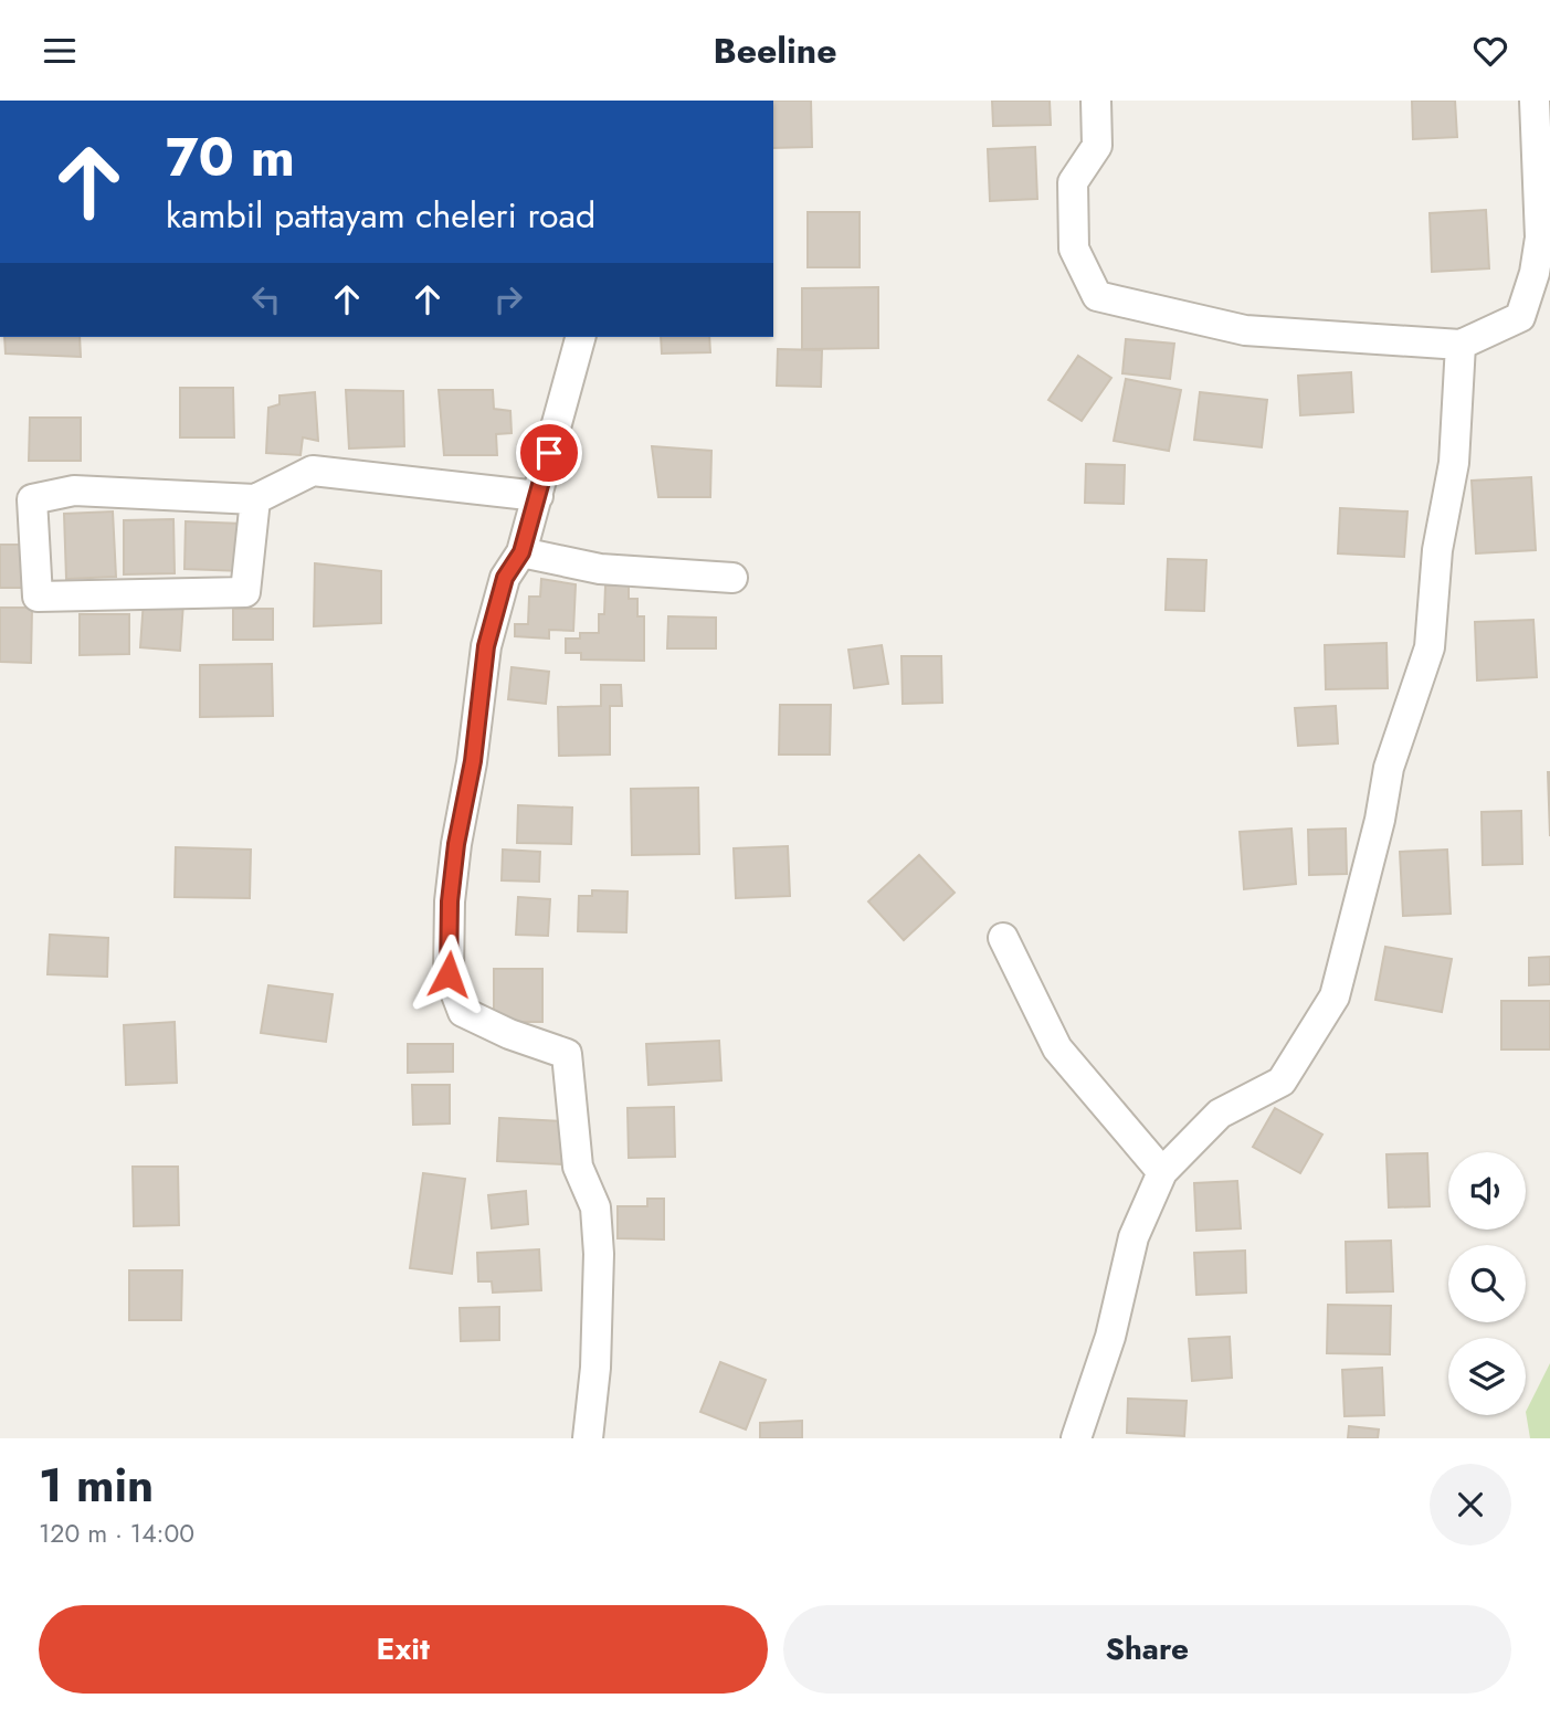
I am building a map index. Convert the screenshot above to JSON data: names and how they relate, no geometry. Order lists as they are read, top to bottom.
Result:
{
  "page": {
    "header": "Beeline",
    "turn": ["70 m", "kambil pattayam cheleri road"],
    "heading": ["1 min", "120 m · 14:00"],
    "buttons": ["Exit", "Share"]
  }
}
